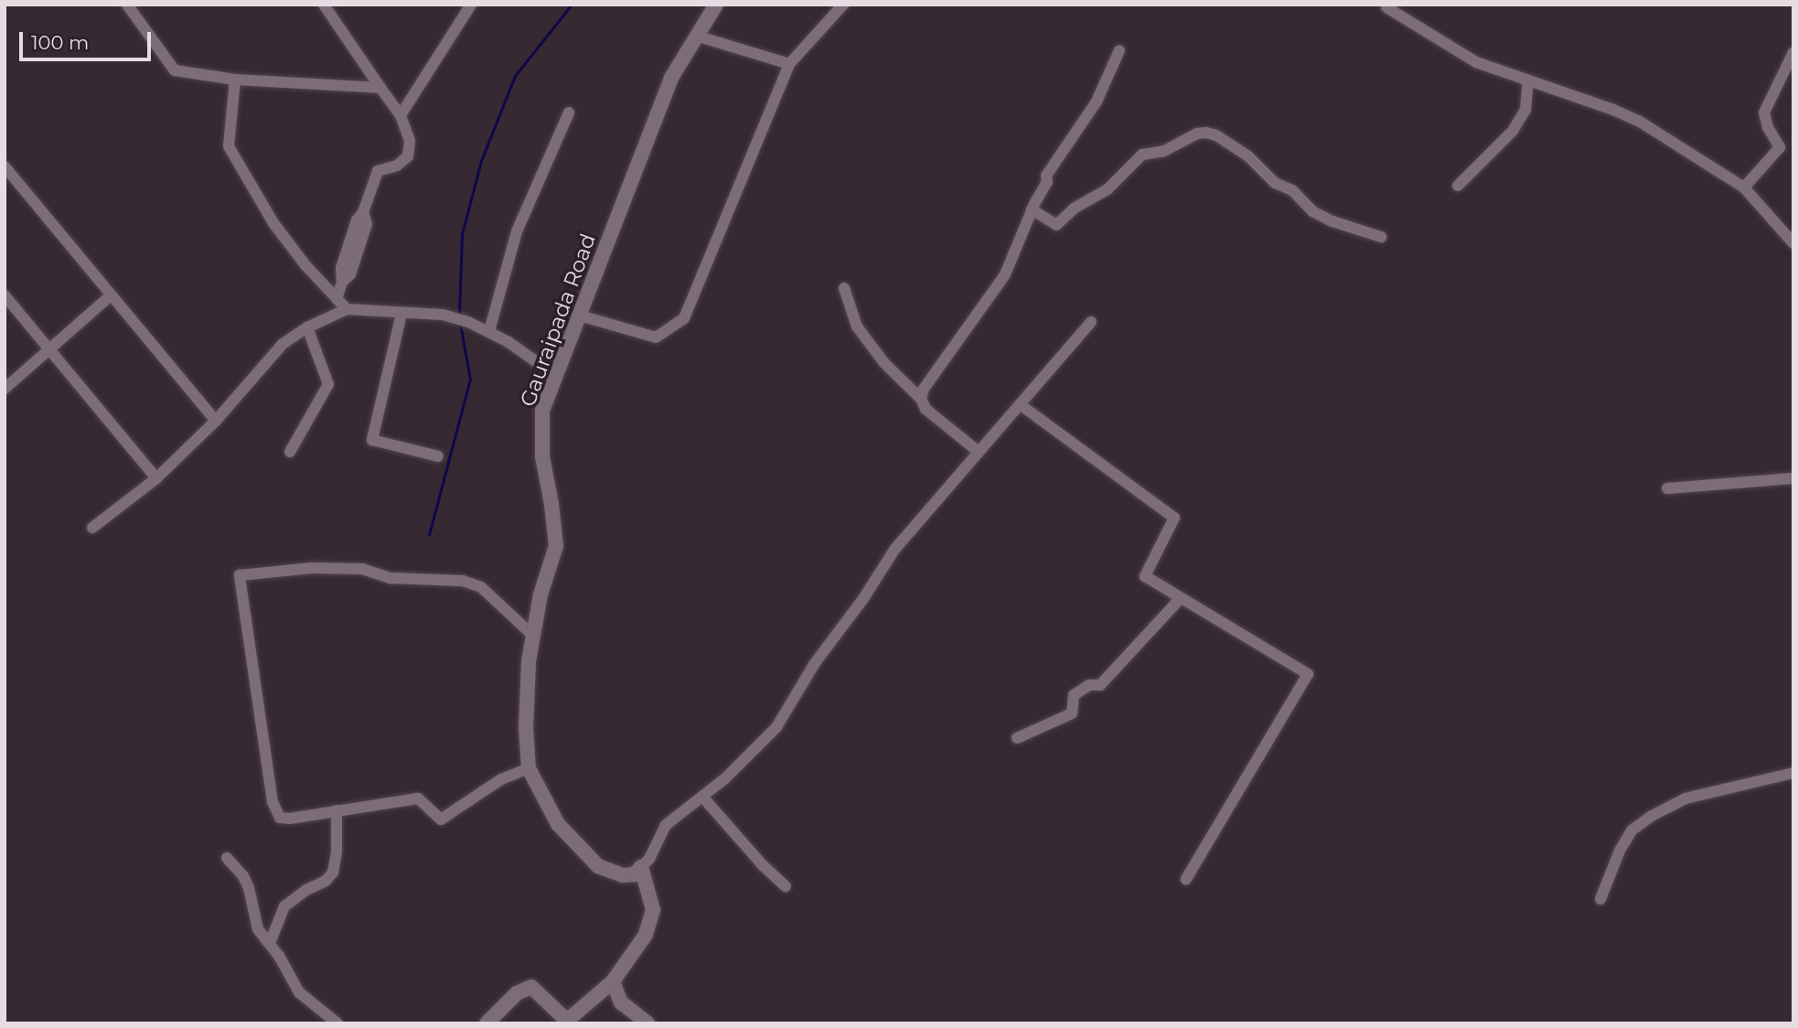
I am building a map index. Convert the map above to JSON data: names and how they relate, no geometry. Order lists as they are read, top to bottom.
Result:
{
  "streets": {
    "street": ["Gauraipada Road"]
  },
  "scale_bar": "100 m"
}
